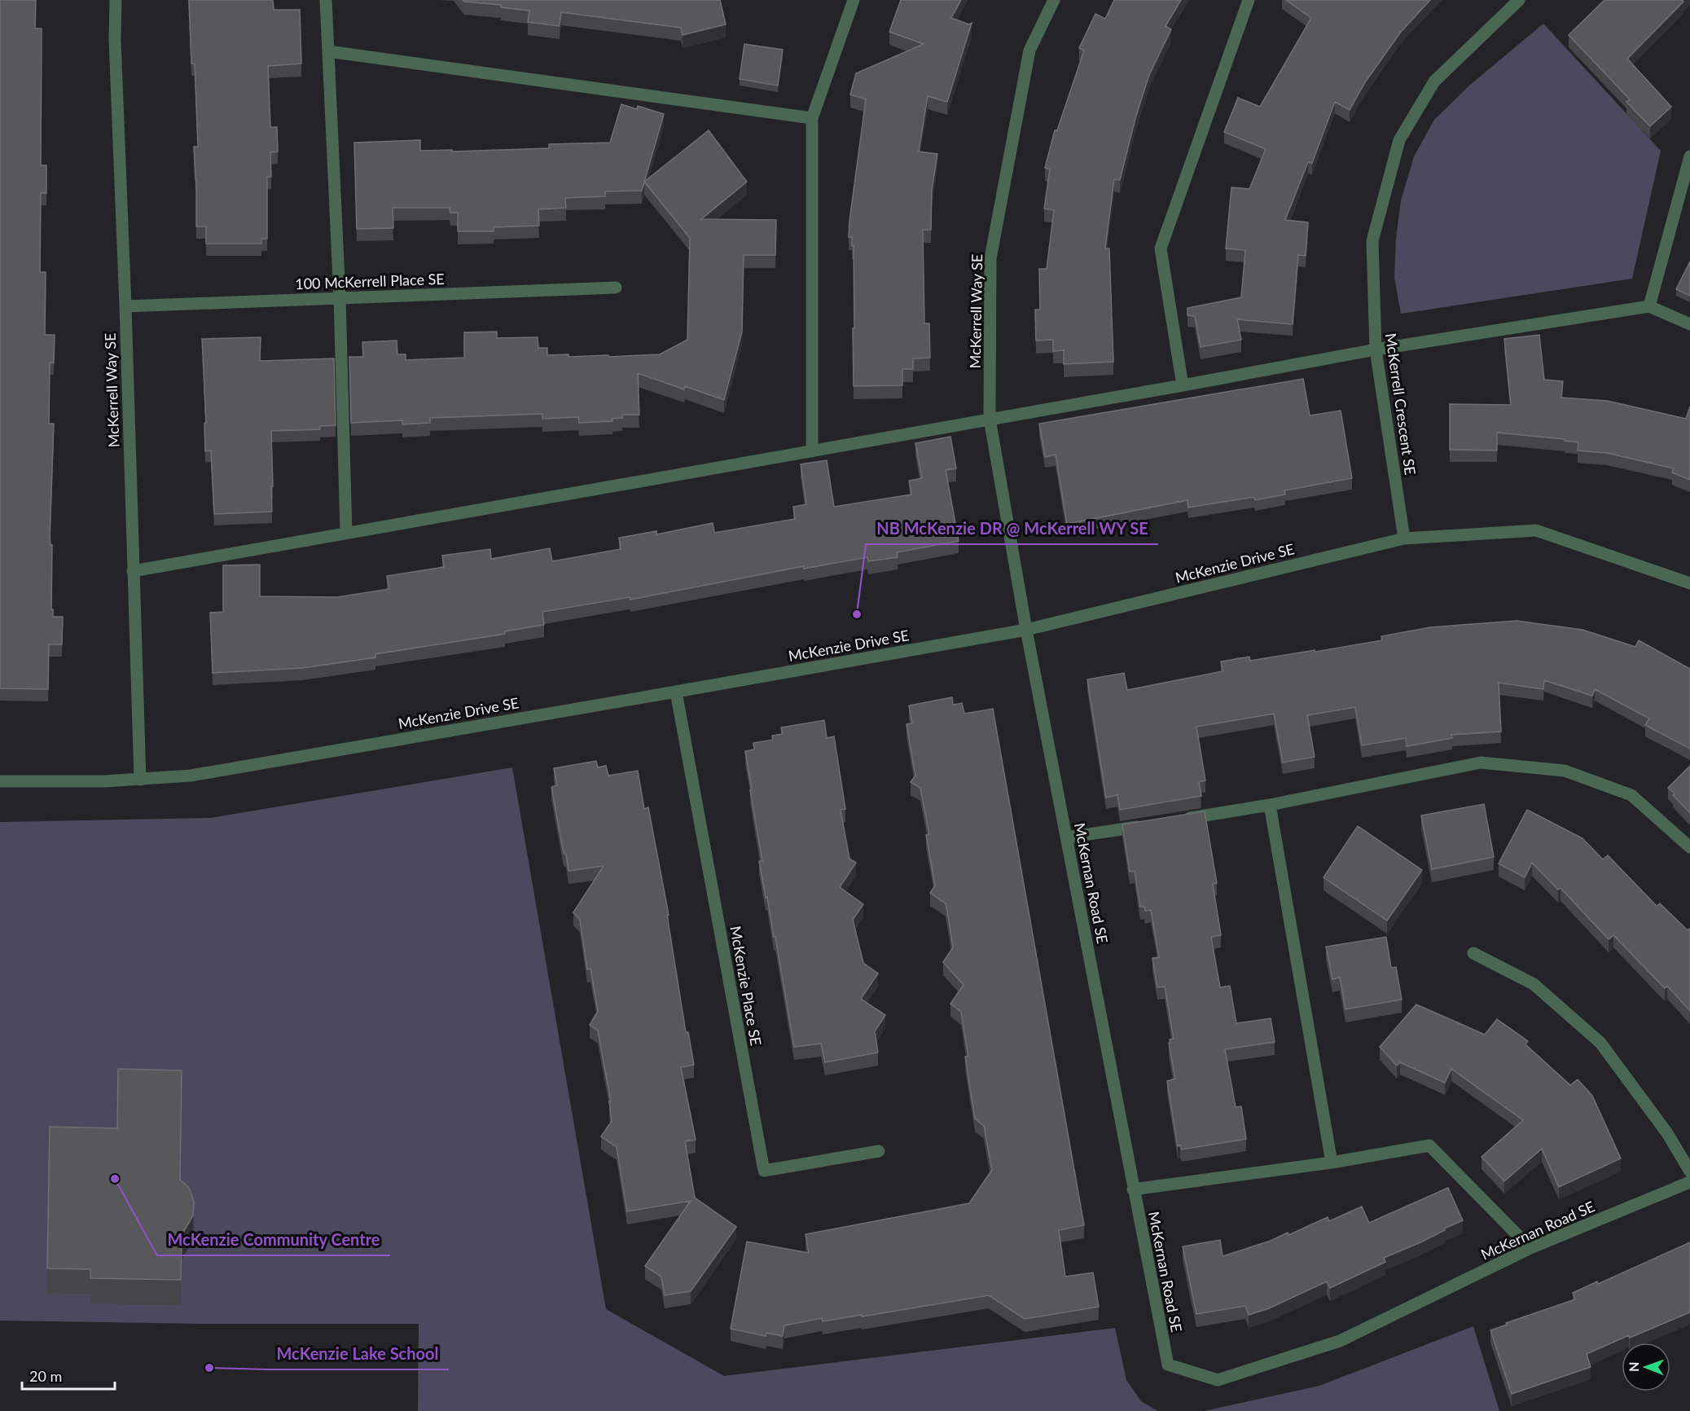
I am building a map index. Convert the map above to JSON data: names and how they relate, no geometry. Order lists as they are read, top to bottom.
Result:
{
  "streets": {
    "street": [
      "100 McKerrell Place SE",
      "McKerrell Way SE",
      "McKerrell Crescent SE",
      "McKenzie Drive SE",
      "McKernan Road SE",
      "McKenzie Place SE"
    ]
  },
  "crossings": [
    ["100 McKerrell Place SE", "McKerrell Way SE"],
    ["McKerrell Way SE", "McKenzie Drive SE"],
    ["McKerrell Way SE", "McKernan Road SE"],
    ["McKerrell Crescent SE", "McKenzie Drive SE"],
    ["McKenzie Drive SE", "McKernan Road SE"],
    ["McKenzie Drive SE", "McKenzie Place SE"]
  ],
  "places": ["NB McKenzie DR @ McKerrell WY SE", "McKenzie Community Centre", "McKenzie Lake School"],
  "scale_bar": "20 m",
  "north": "left"
}
